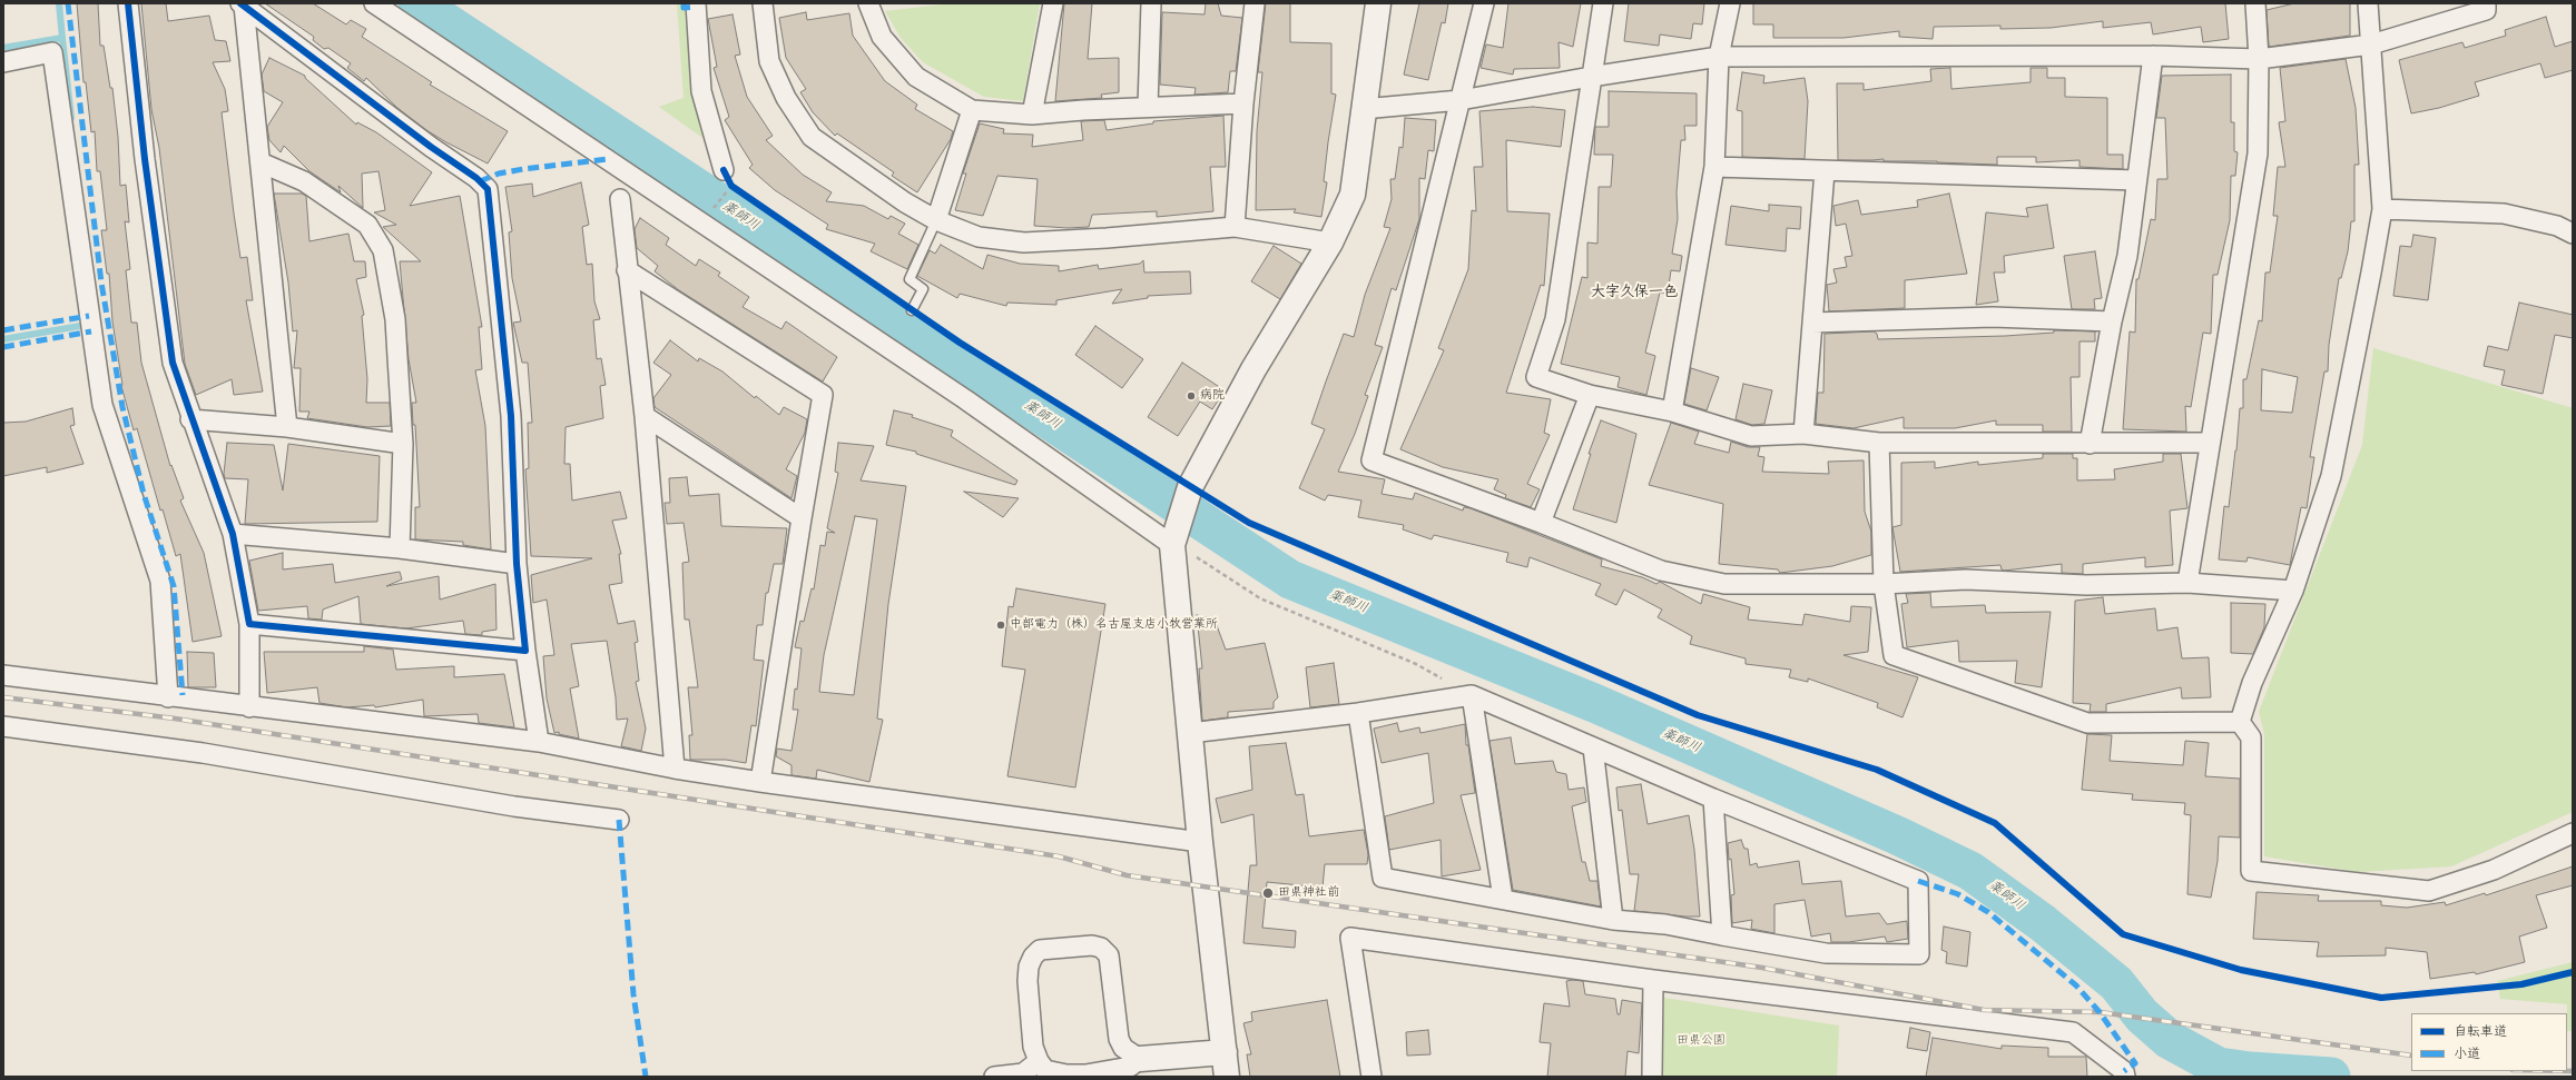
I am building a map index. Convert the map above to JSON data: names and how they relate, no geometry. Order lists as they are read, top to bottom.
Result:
{
  "districts": ["大字久保一色"],
  "water": ["薬師川"],
  "parks": ["田県公園"],
  "places": ["病院", "中部電力（株）名古屋支店小牧営業所", "田県神社前"],
  "legend": ["自転車道", "小道"]
}
